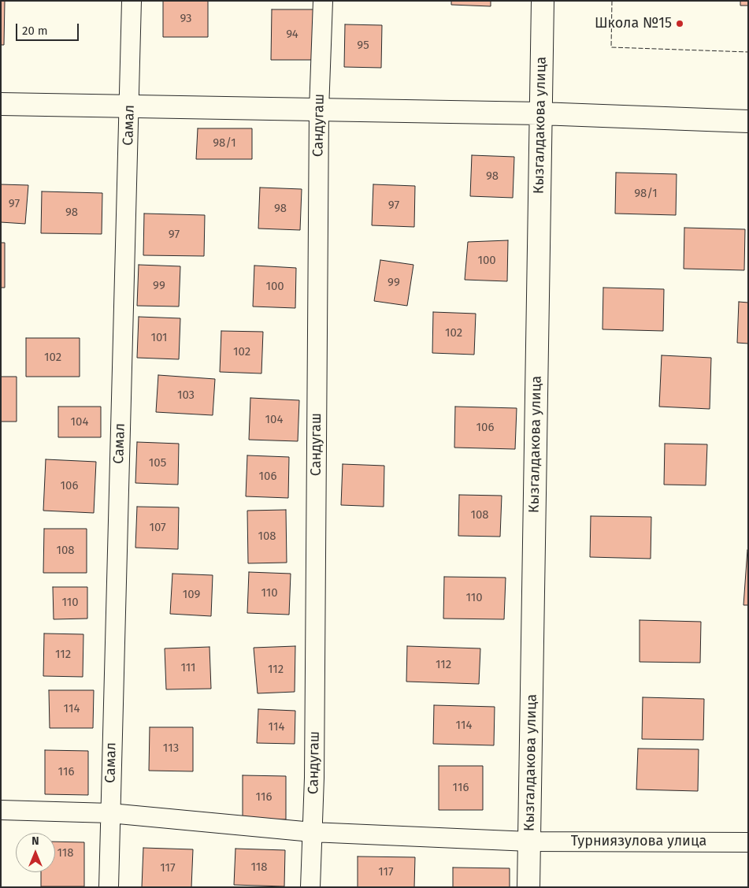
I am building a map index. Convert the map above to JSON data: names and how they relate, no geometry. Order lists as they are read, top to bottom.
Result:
{
  "streets": {
    "street": [
      "Самал",
      "Сандугаш",
      "Кызгалдакова улица",
      "Турниязулова улица"
    ]
  },
  "crossings": [
    ["Самал", "Турниязулова улица"],
    ["Сандугаш", "Турниязулова улица"],
    ["Кызгалдакова улица", "Турниязулова улица"]
  ],
  "places": ["Школа №15"],
  "house_numbers": [
    "93",
    "94",
    "95",
    "98/1",
    "98",
    "98/1",
    "97",
    "97",
    "98",
    "98",
    "97",
    "100",
    "99",
    "99",
    "100",
    "102",
    "101",
    "102",
    "102",
    "103",
    "104",
    "104",
    "106",
    "105",
    "106",
    "106",
    "108",
    "107",
    "108",
    "108",
    "110",
    "109",
    "110",
    "110",
    "112",
    "112",
    "111",
    "112",
    "114",
    "114",
    "114",
    "113",
    "116",
    "116",
    "116",
    "118",
    "118",
    "117",
    "117"
  ],
  "scale_bar": "20 m",
  "north": "top"
}
